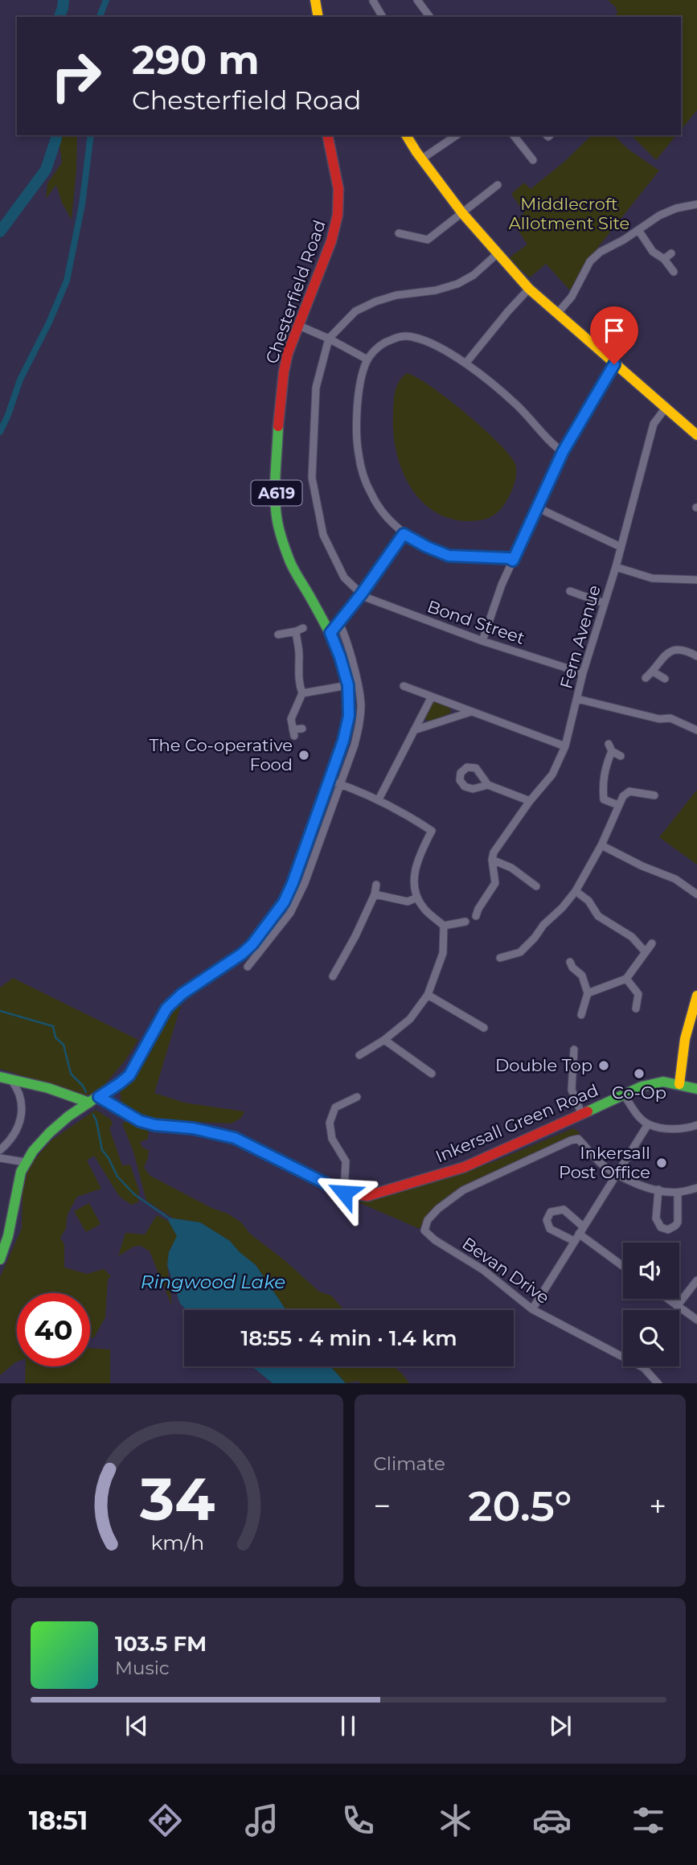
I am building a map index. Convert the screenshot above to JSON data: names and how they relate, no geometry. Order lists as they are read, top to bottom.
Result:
{
  "streets": {
    "main road": ["Chesterfield Road", "A619", "Inkersall Green Road"],
    "street": ["Bond Street", "Fern Avenue", "Bevan Drive"]
  },
  "crossings": [
    ["Chesterfield Road", "A619"],
    ["Chesterfield Road", "Inkersall Green Road"],
    ["A619", "Inkersall Green Road"],
    ["Bond Street", "Fern Avenue"]
  ],
  "water": ["Ringwood Lake"],
  "parks": ["Middlecroft Allotment Site"],
  "places": [
    "The Co-operative Food",
    "Double Top",
    "Co-Op",
    "Inkersall Post Office"
  ],
  "page": {
    "turn": ["290 m", "Chesterfield Road"],
    "limit": "40",
    "trip": "18:55 · 4 min · 1.4 km",
    "tile": "Climate",
    "heat": ["−", "20.5°", "+"],
    "song": ["103.5 FM", "Music"],
    "tabs": "18:51",
    "gauge": ["34", "km/h"]
  }
}
